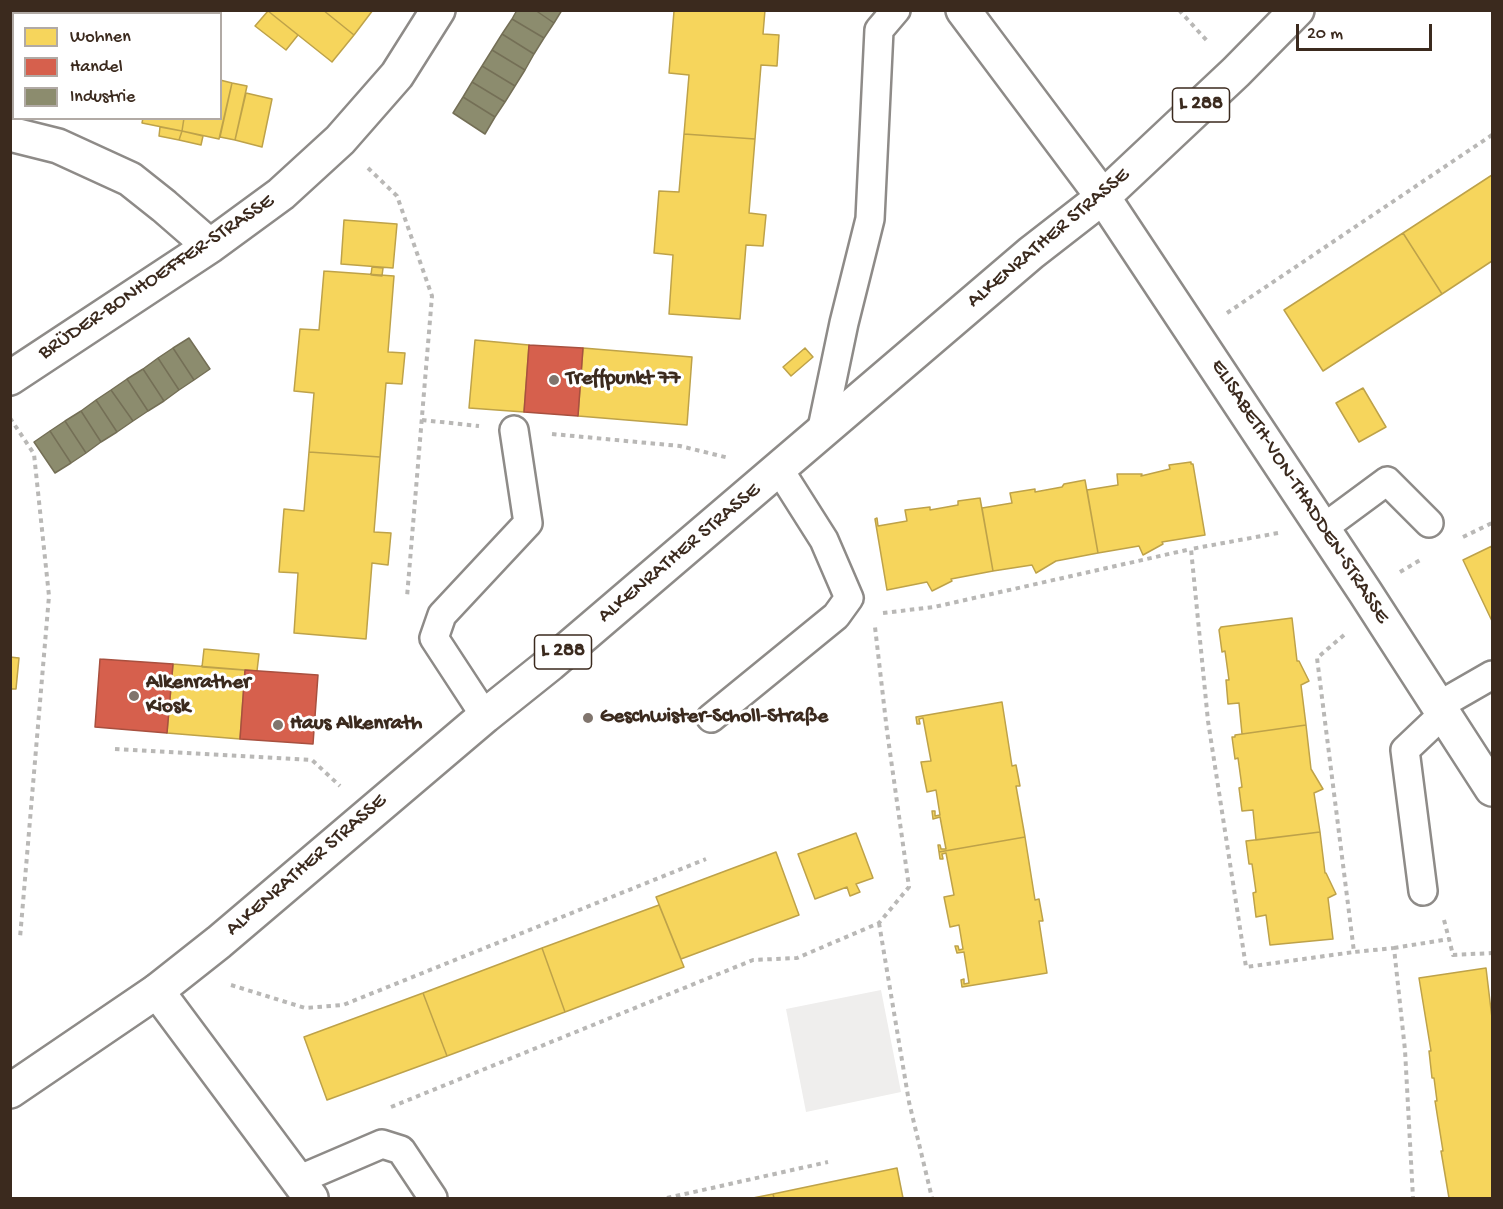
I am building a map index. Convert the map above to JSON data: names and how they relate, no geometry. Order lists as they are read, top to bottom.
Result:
{
  "streets": {
    "street": [
      "L 288",
      "ALKENRATHER STRASSE",
      "BRÜDER-BONHOEFFER-STRASSE",
      "ELISABETH-VON-THADDEN-STRASSE"
    ]
  },
  "crossings": [
    ["ALKENRATHER STRASSE", "ELISABETH-VON-THADDEN-STRASSE"]
  ],
  "places": [
    "Treffpunkt 77",
    "Alkenrather Kiosk",
    "Geschwister-Scholl-Straße",
    "Haus Alkenrath"
  ],
  "legend": ["Wohnen", "Handel", "Industrie"],
  "scale_bar": "20 m"
}
